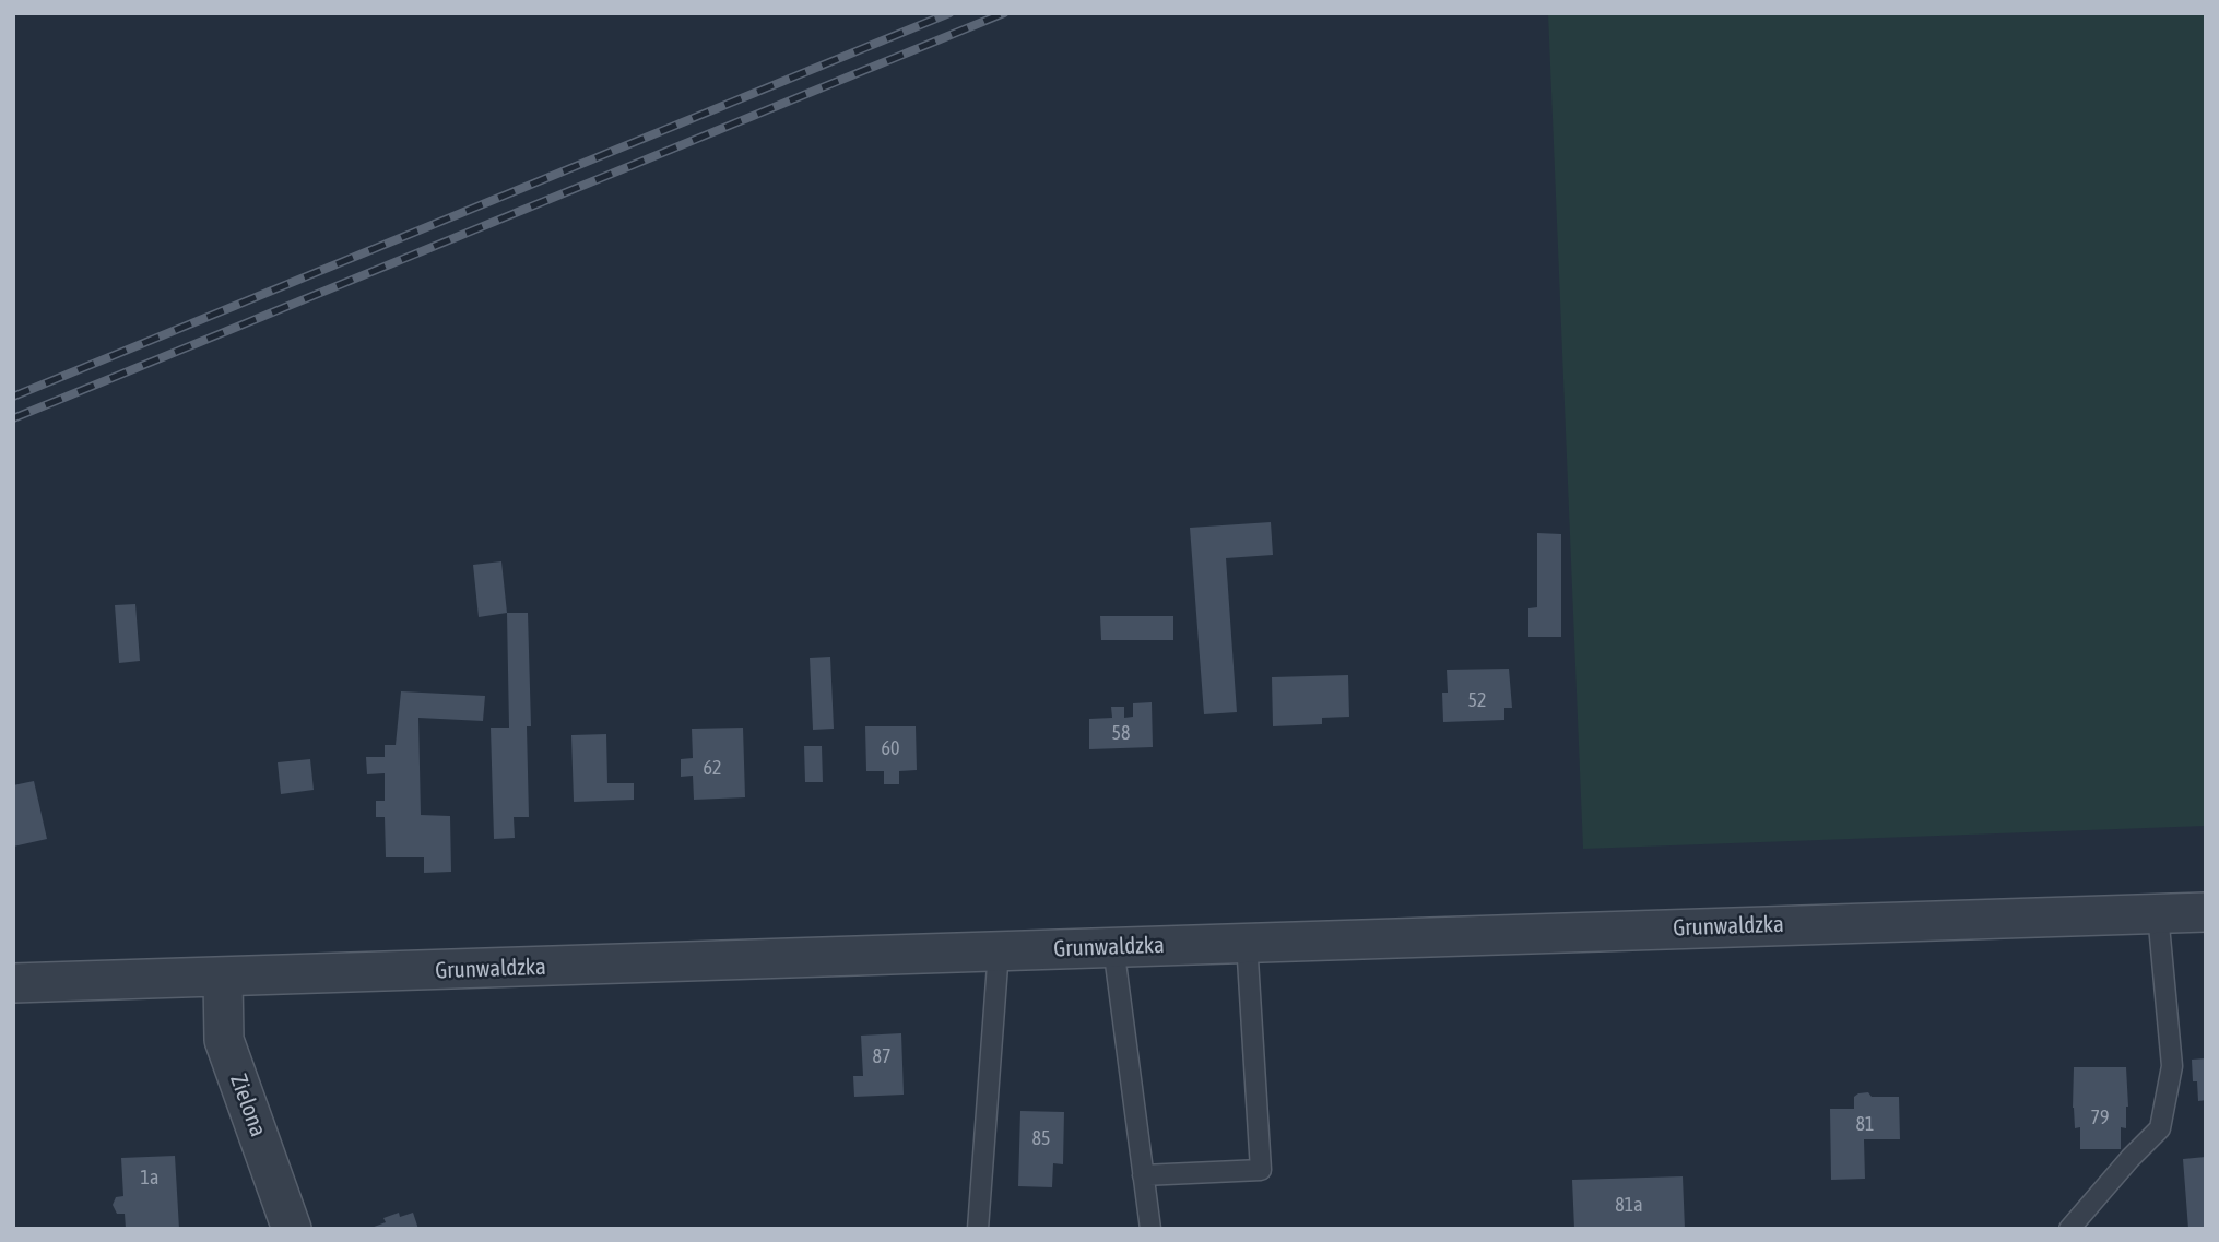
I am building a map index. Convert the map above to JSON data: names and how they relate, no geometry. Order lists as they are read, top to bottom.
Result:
{
  "streets": {
    "street": ["Grunwaldzka", "Zielona"]
  },
  "crossings": [
    ["Grunwaldzka", "Zielona"]
  ],
  "house_numbers": [
    "52",
    "58",
    "60",
    "62",
    "87",
    "79",
    "81",
    "85",
    "1a",
    "81a"
  ]
}
